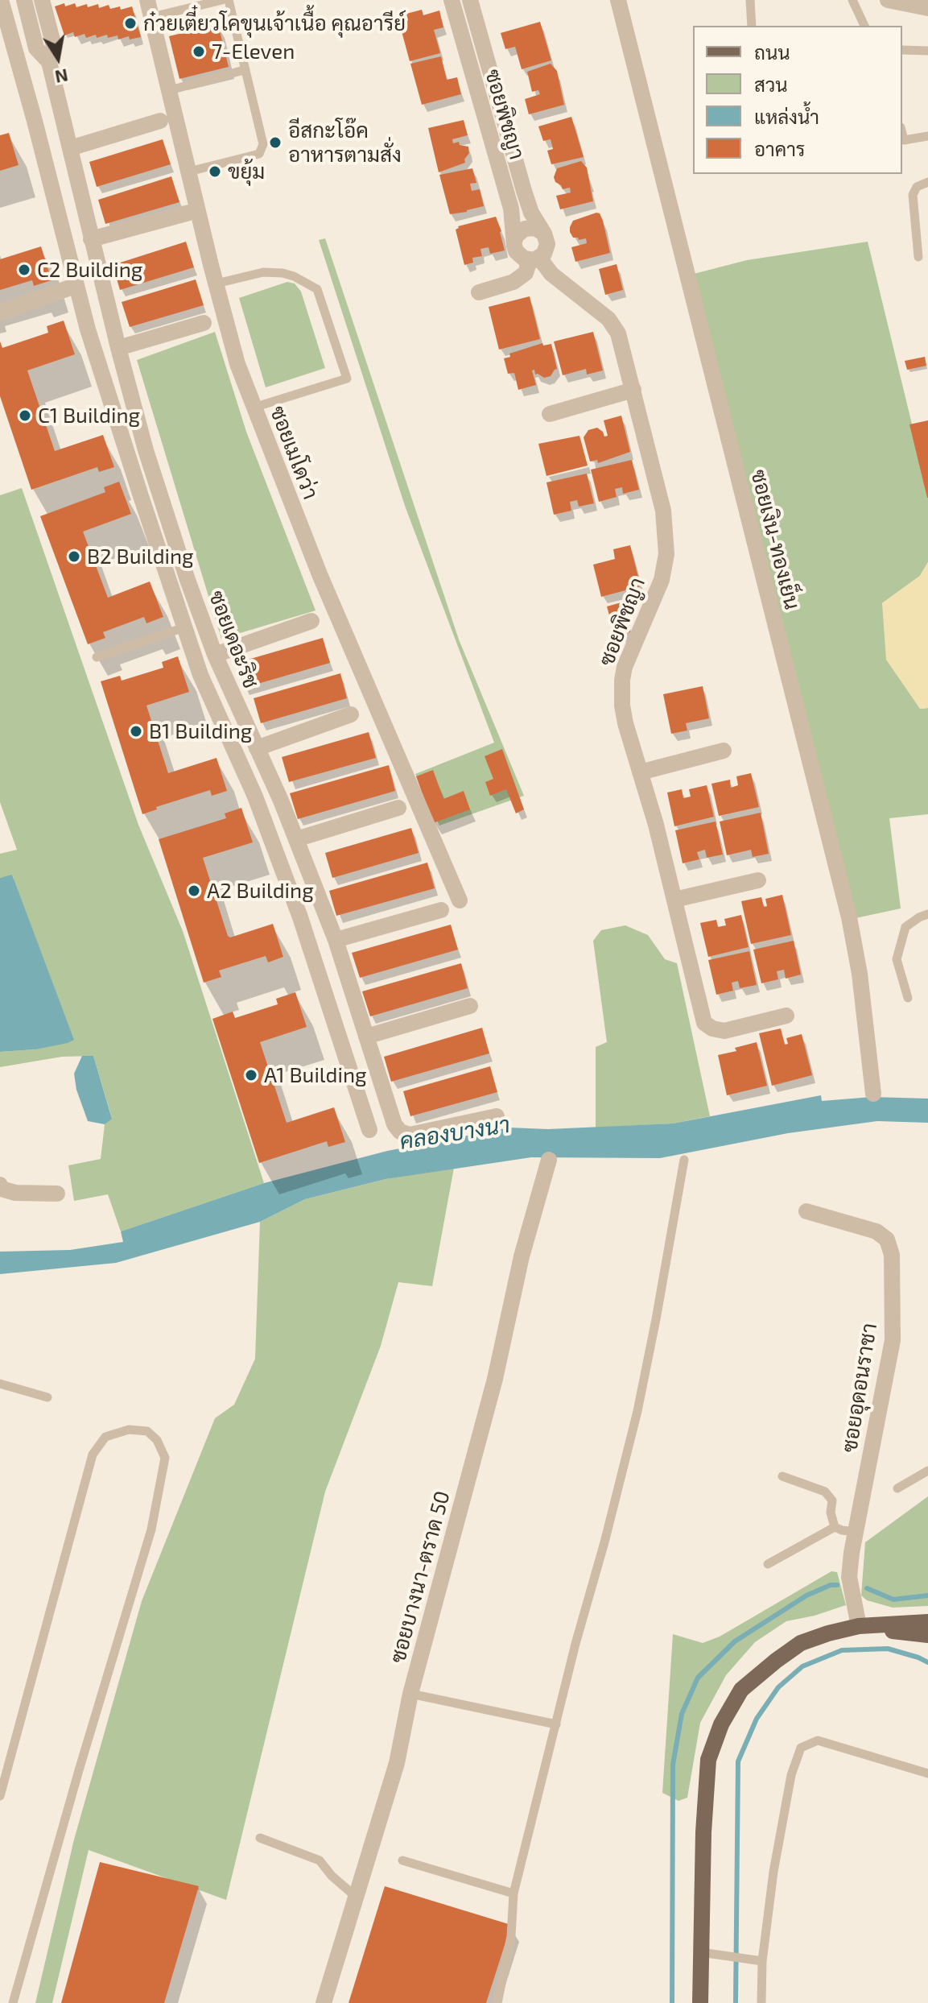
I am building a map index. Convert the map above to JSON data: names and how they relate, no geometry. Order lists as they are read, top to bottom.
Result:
{
  "streets": {
    "street": [
      "ซอยพิชญา",
      "ซอยเมโดว่า",
      "ซอยเงิน-ทองเย็น",
      "ซอยเดอะริช",
      "ซอยอุดอนราชา",
      "ซอยบางนา-ตราด 50"
    ]
  },
  "water": ["คลองบางนา"],
  "places": [
    "ก๋วยเตี๋ยวโคขุนเจ้าเนื้อ คุณอารีย์",
    "7-Eleven",
    "อีสกะโอ๊ค อาหารตามสั่ง",
    "ขยุ้ม",
    "C2 Building",
    "C1 Building",
    "B2 Building",
    "B1 Building",
    "A2 Building",
    "A1 Building"
  ],
  "legend": [
    "ถนน",
    "สวน",
    "แหล่งน้ำ",
    "อาคาร"
  ],
  "north": "bottom"
}
